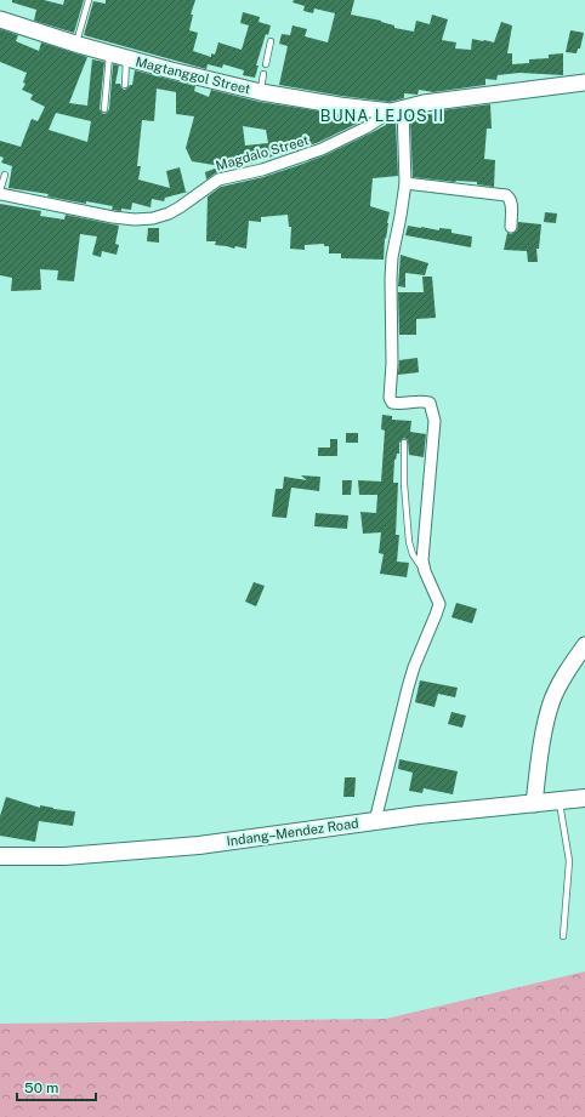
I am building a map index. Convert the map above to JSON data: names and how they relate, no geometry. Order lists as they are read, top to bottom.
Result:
{
  "streets": {
    "main road": ["Indang–Mendez Road"],
    "street": ["Magtanggol Street", "Magdalo Street"]
  },
  "crossings": [
    ["Magtanggol Street", "Magdalo Street"]
  ],
  "districts": ["BUNA LEJOS II"],
  "scale_bar": "50 m"
}
